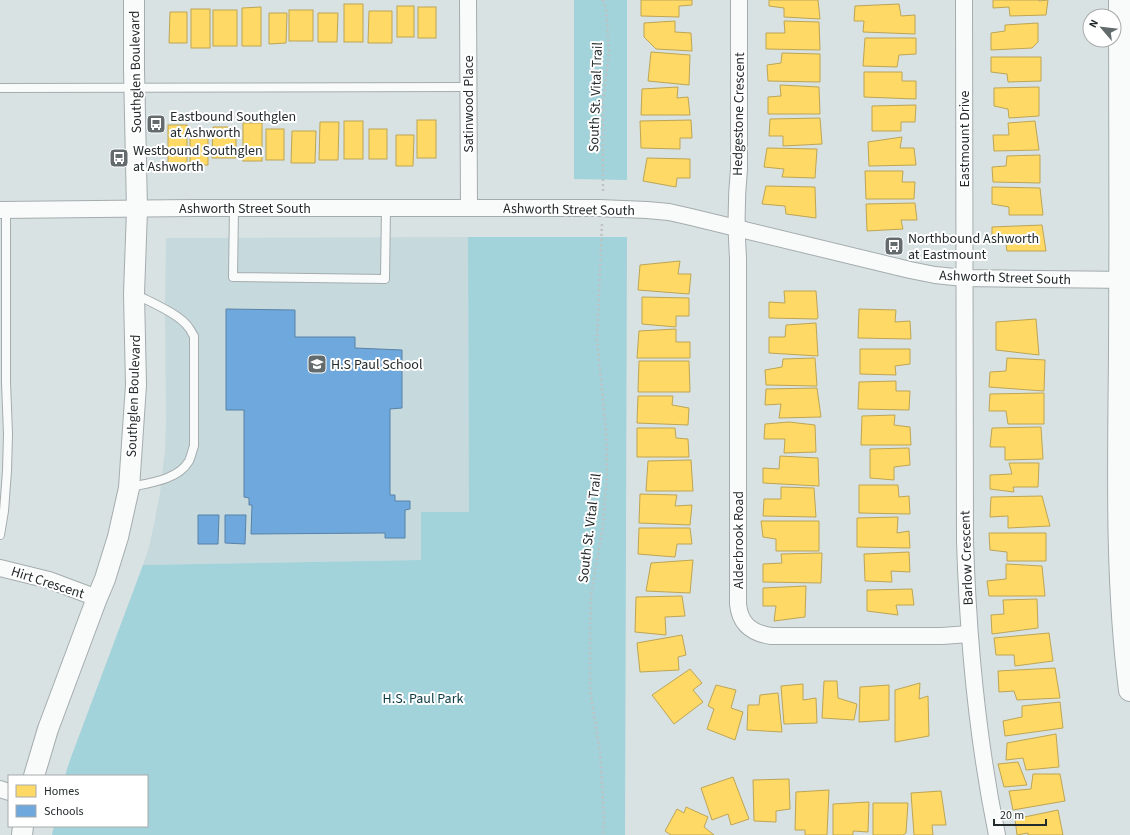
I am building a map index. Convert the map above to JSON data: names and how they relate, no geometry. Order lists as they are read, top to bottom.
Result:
{
  "streets": {
    "street": [
      "Southglen Boulevard",
      "Satinwood Place",
      "Hedgestone Crescent",
      "Eastmount Drive",
      "Ashworth Street South",
      "Alderbrook Road",
      "Barlow Crescent",
      "Hirt Crescent"
    ],
    "path": ["South St. Vital Trail"]
  },
  "crossings": [
    ["Southglen Boulevard", "Ashworth Street South"],
    ["Southglen Boulevard", "Hirt Crescent"],
    ["Satinwood Place", "Ashworth Street South"],
    ["Hedgestone Crescent", "Ashworth Street South"],
    ["Hedgestone Crescent", "Alderbrook Road"],
    ["Eastmount Drive", "Ashworth Street South"],
    ["Eastmount Drive", "Barlow Crescent"],
    ["Ashworth Street South", "Alderbrook Road"],
    ["Ashworth Street South", "Barlow Crescent"],
    ["Alderbrook Road", "Barlow Crescent"]
  ],
  "parks": ["H.S. Paul Park"],
  "places": {
    "bus stop": ["Eastbound Southglen at Ashworth", "Westbound Southglen at Ashworth", "Northbound Ashworth at Eastmount"],
    "school or university": ["H.S Paul School"]
  },
  "legend": ["Homes", "Schools"],
  "scale_bar": "20 m",
  "north": "top left"
}
